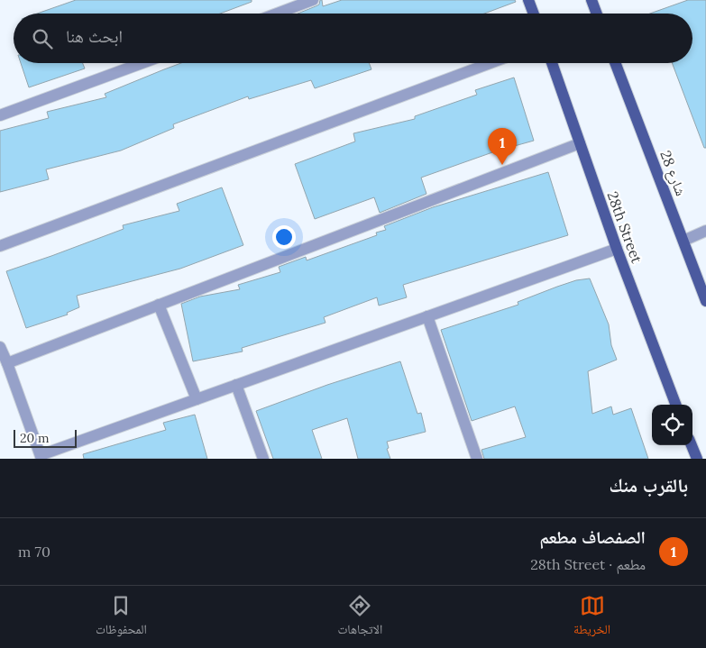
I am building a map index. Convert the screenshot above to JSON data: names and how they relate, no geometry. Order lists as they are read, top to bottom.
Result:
{
  "streets": {
    "main road": ["شارع 28", "28th Street"]
  },
  "scale_bar": "20 m",
  "page": {
    "search": "ابحث هنا",
    "pins": "1",
    "scale": "20 m",
    "heading": "بالقرب منك",
    "list": [
      {
        "mark": "1",
        "name": "الصفصاف مطعم",
        "note": "مطعم · 28th Street",
        "value": "70 m"
      }
    ],
    "nav": ["الخريطة", "الاتجاهات", "المحفوظات"]
  }
}
